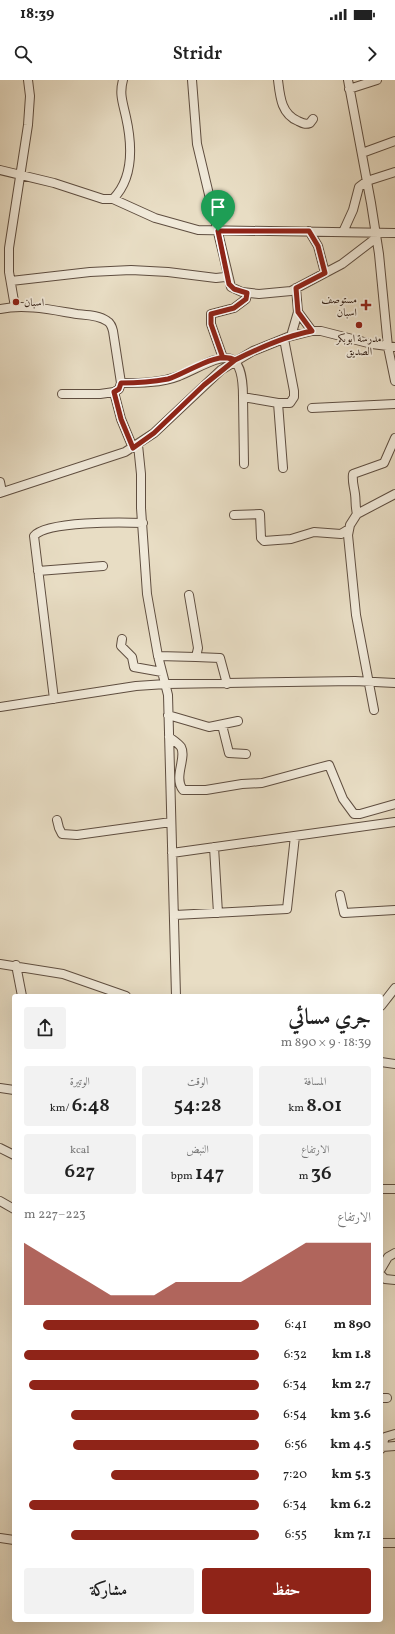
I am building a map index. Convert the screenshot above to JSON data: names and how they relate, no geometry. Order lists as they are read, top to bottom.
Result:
{
  "places": {
    "other": ["اسبان", "مدرسة ابوبكر الصديق"],
    "health": ["مستوصف اسبان"]
  },
  "page": {
    "status": "18:39",
    "header": "Stridr",
    "heading": ["جري مسائي", "18:39 · 9 × 890 m"],
    "stats": [
      ["المسافة", "8.01 km"],
      ["الوقت", "54:28"],
      ["الوتيرة", "6:48 /km"],
      ["الارتفاع", "36 m"],
      ["النبض", "147 bpm"],
      ["kcal", "627"]
    ],
    "chart": ["الارتفاع", "223–227 m"],
    "list": [
      {
        "name": "890 m",
        "note": "6:41"
      },
      {
        "name": "1.8 km",
        "note": "6:32"
      },
      {
        "name": "2.7 km",
        "note": "6:34"
      },
      {
        "name": "3.6 km",
        "note": "6:54"
      },
      {
        "name": "4.5 km",
        "note": "6:56"
      },
      {
        "name": "5.3 km",
        "note": "7:20"
      },
      {
        "name": "6.2 km",
        "note": "6:34"
      },
      {
        "name": "7.1 km",
        "note": "6:55"
      }
    ],
    "buttons": ["حفظ", "مشاركة"]
  }
}
